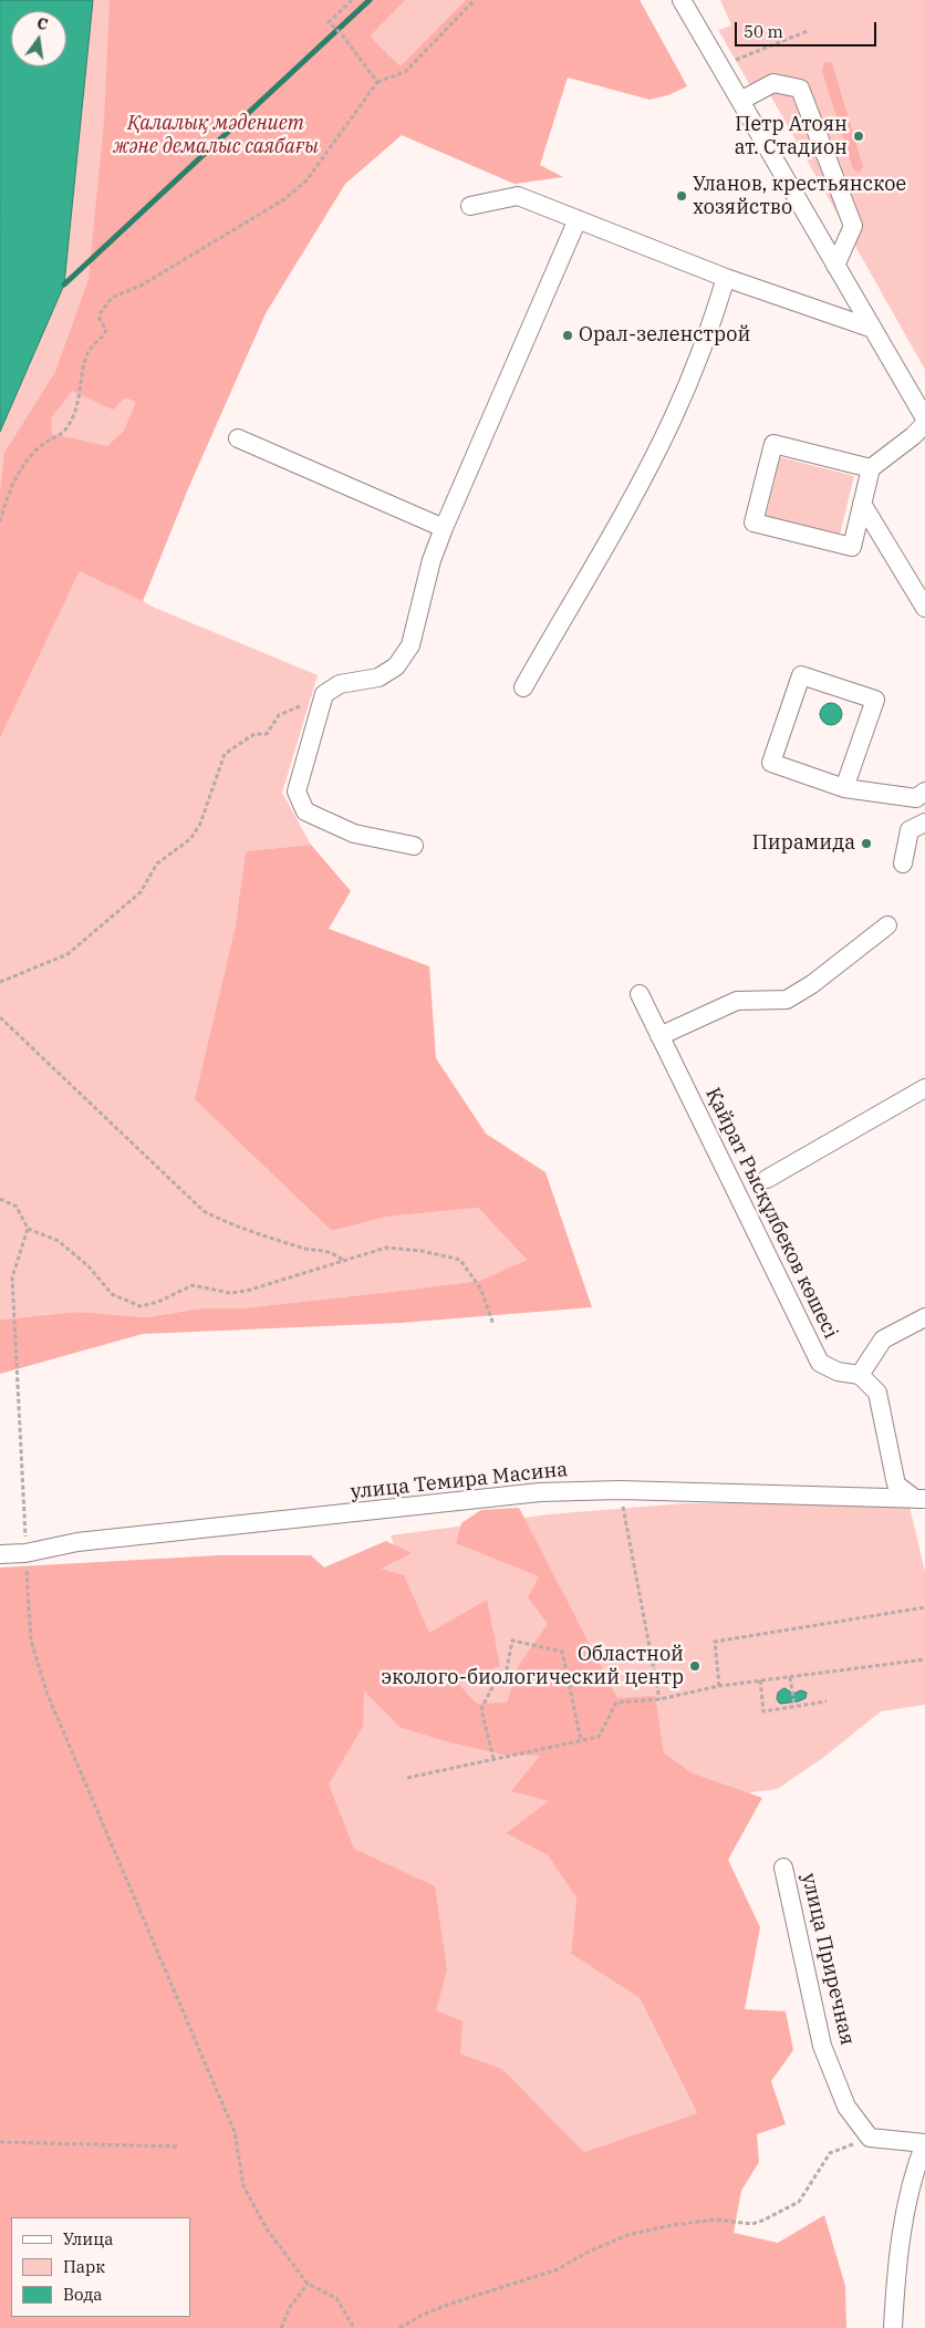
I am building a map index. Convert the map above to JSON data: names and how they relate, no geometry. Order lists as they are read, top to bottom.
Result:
{
  "streets": {
    "street": ["Қайрат Рысқұлбеков көшесі", "улица Темира Масина", "улица Приречная"]
  },
  "parks": ["Қалалық мәдениет және демалыс саябағы"],
  "places": [
    "Петр Атоян ат. Стадион",
    "Уланов, крестьянское хозяйство",
    "Орал-зеленстрой",
    "Пирамида",
    "Областной эколого-биологический центр"
  ],
  "legend": ["Улица", "Парк", "Вода"],
  "scale_bar": "50 m",
  "north": "top"
}
